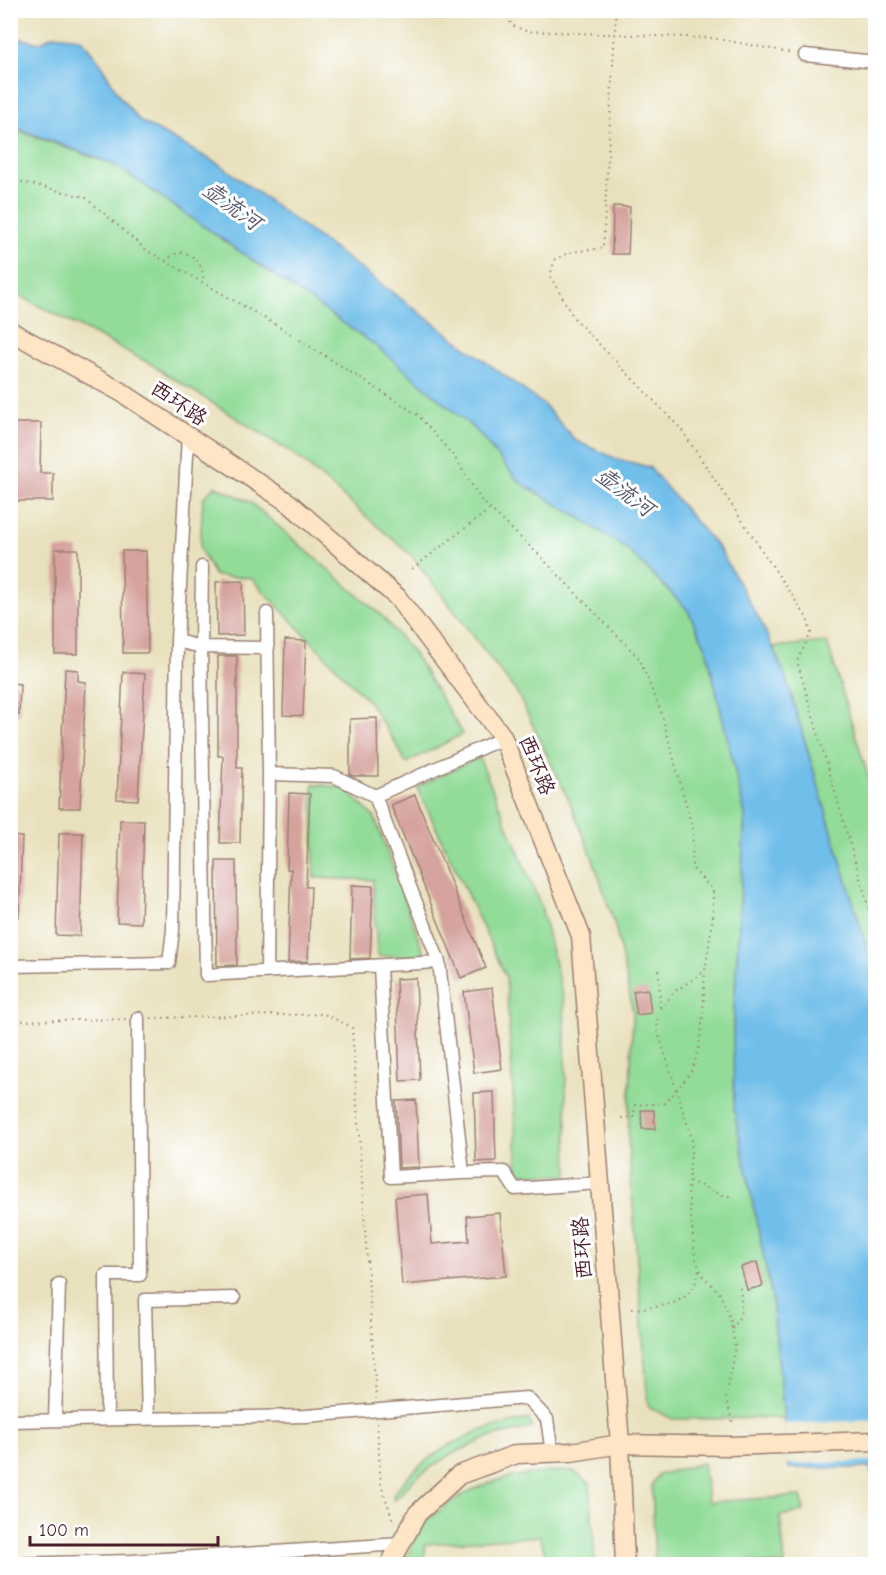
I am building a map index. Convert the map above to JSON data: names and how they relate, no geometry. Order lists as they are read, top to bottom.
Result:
{
  "streets": {
    "main road": ["西环路"]
  },
  "water": ["壶流河"],
  "scale_bar": "100 m"
}
